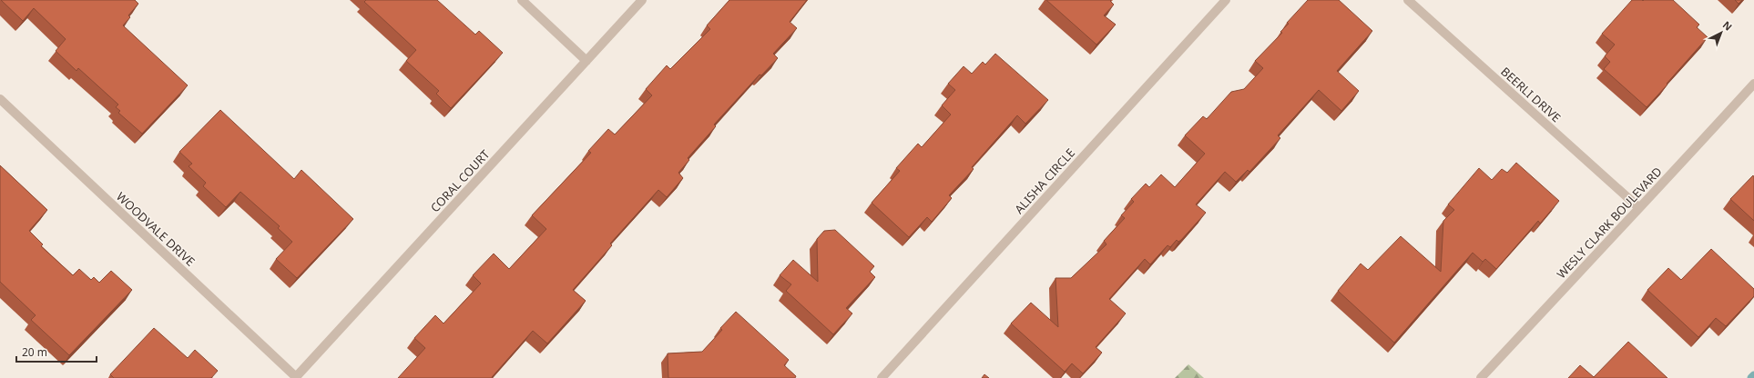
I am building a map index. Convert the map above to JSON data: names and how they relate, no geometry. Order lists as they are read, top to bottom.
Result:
{
  "streets": {
    "street": [
      "BEERLI DRIVE",
      "CORAL COURT",
      "ALISHA CIRCLE",
      "WESLY CLARK BOULEVARD",
      "WOODVALE DRIVE"
    ]
  },
  "crossings": [
    ["BEERLI DRIVE", "WESLY CLARK BOULEVARD"],
    ["CORAL COURT", "WOODVALE DRIVE"]
  ],
  "scale_bar": "20 m",
  "north": "top right"
}
